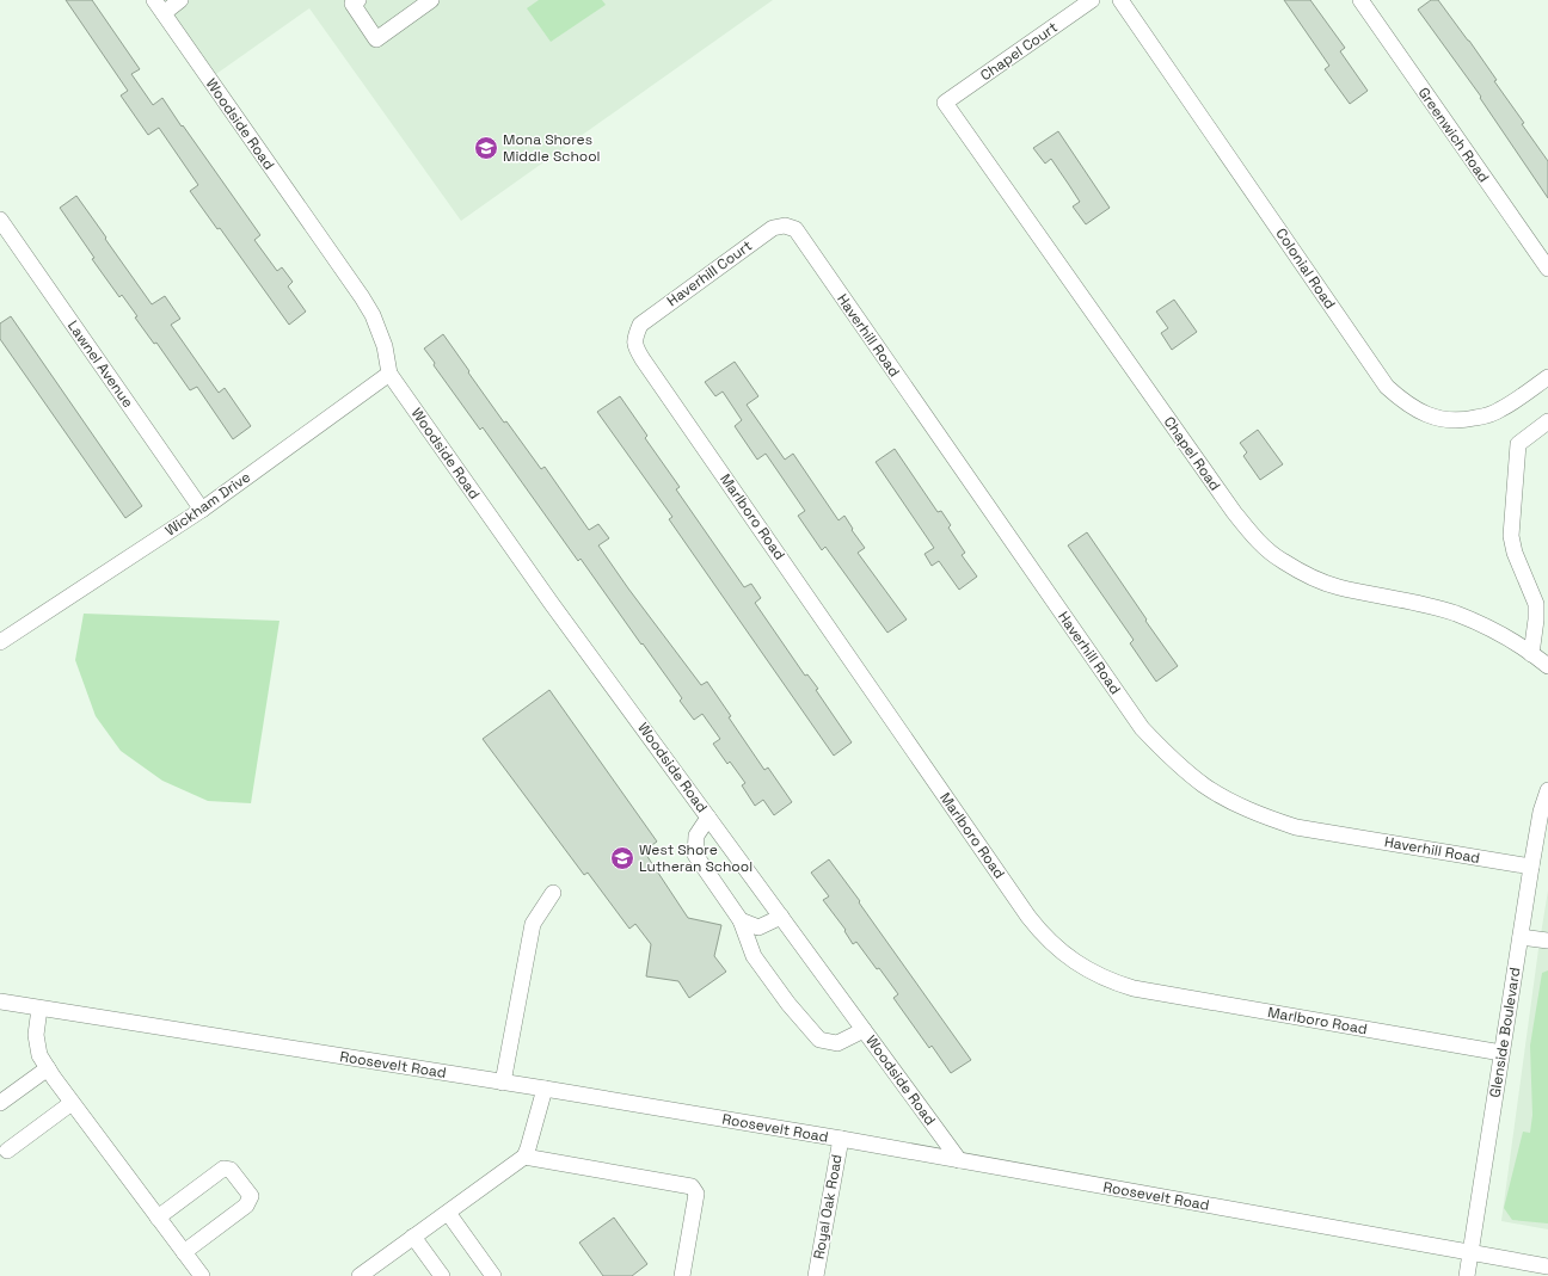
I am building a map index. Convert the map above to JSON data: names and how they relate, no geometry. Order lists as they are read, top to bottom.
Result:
{
  "streets": {
    "street": [
      "Chapel Court",
      "Woodside Road",
      "Greenwich Road",
      "Colonial Road",
      "Haverhill Court",
      "Haverhill Road",
      "Lawnel Avenue",
      "Chapel Road",
      "Wickham Drive",
      "Marlboro Road",
      "Glenside Boulevard",
      "Roosevelt Road",
      "Royal Oak Road"
    ]
  },
  "crossings": [
    ["Chapel Court", "Chapel Road"],
    ["Woodside Road", "Wickham Drive"],
    ["Woodside Road", "Roosevelt Road"],
    ["Haverhill Court", "Haverhill Road"],
    ["Haverhill Court", "Marlboro Road"],
    ["Haverhill Road", "Glenside Boulevard"],
    ["Lawnel Avenue", "Wickham Drive"],
    ["Marlboro Road", "Glenside Boulevard"],
    ["Glenside Boulevard", "Roosevelt Road"],
    ["Roosevelt Road", "Royal Oak Road"]
  ],
  "places": {
    "school or university": ["Mona Shores Middle School", "West Shore Lutheran School"]
  }
}
